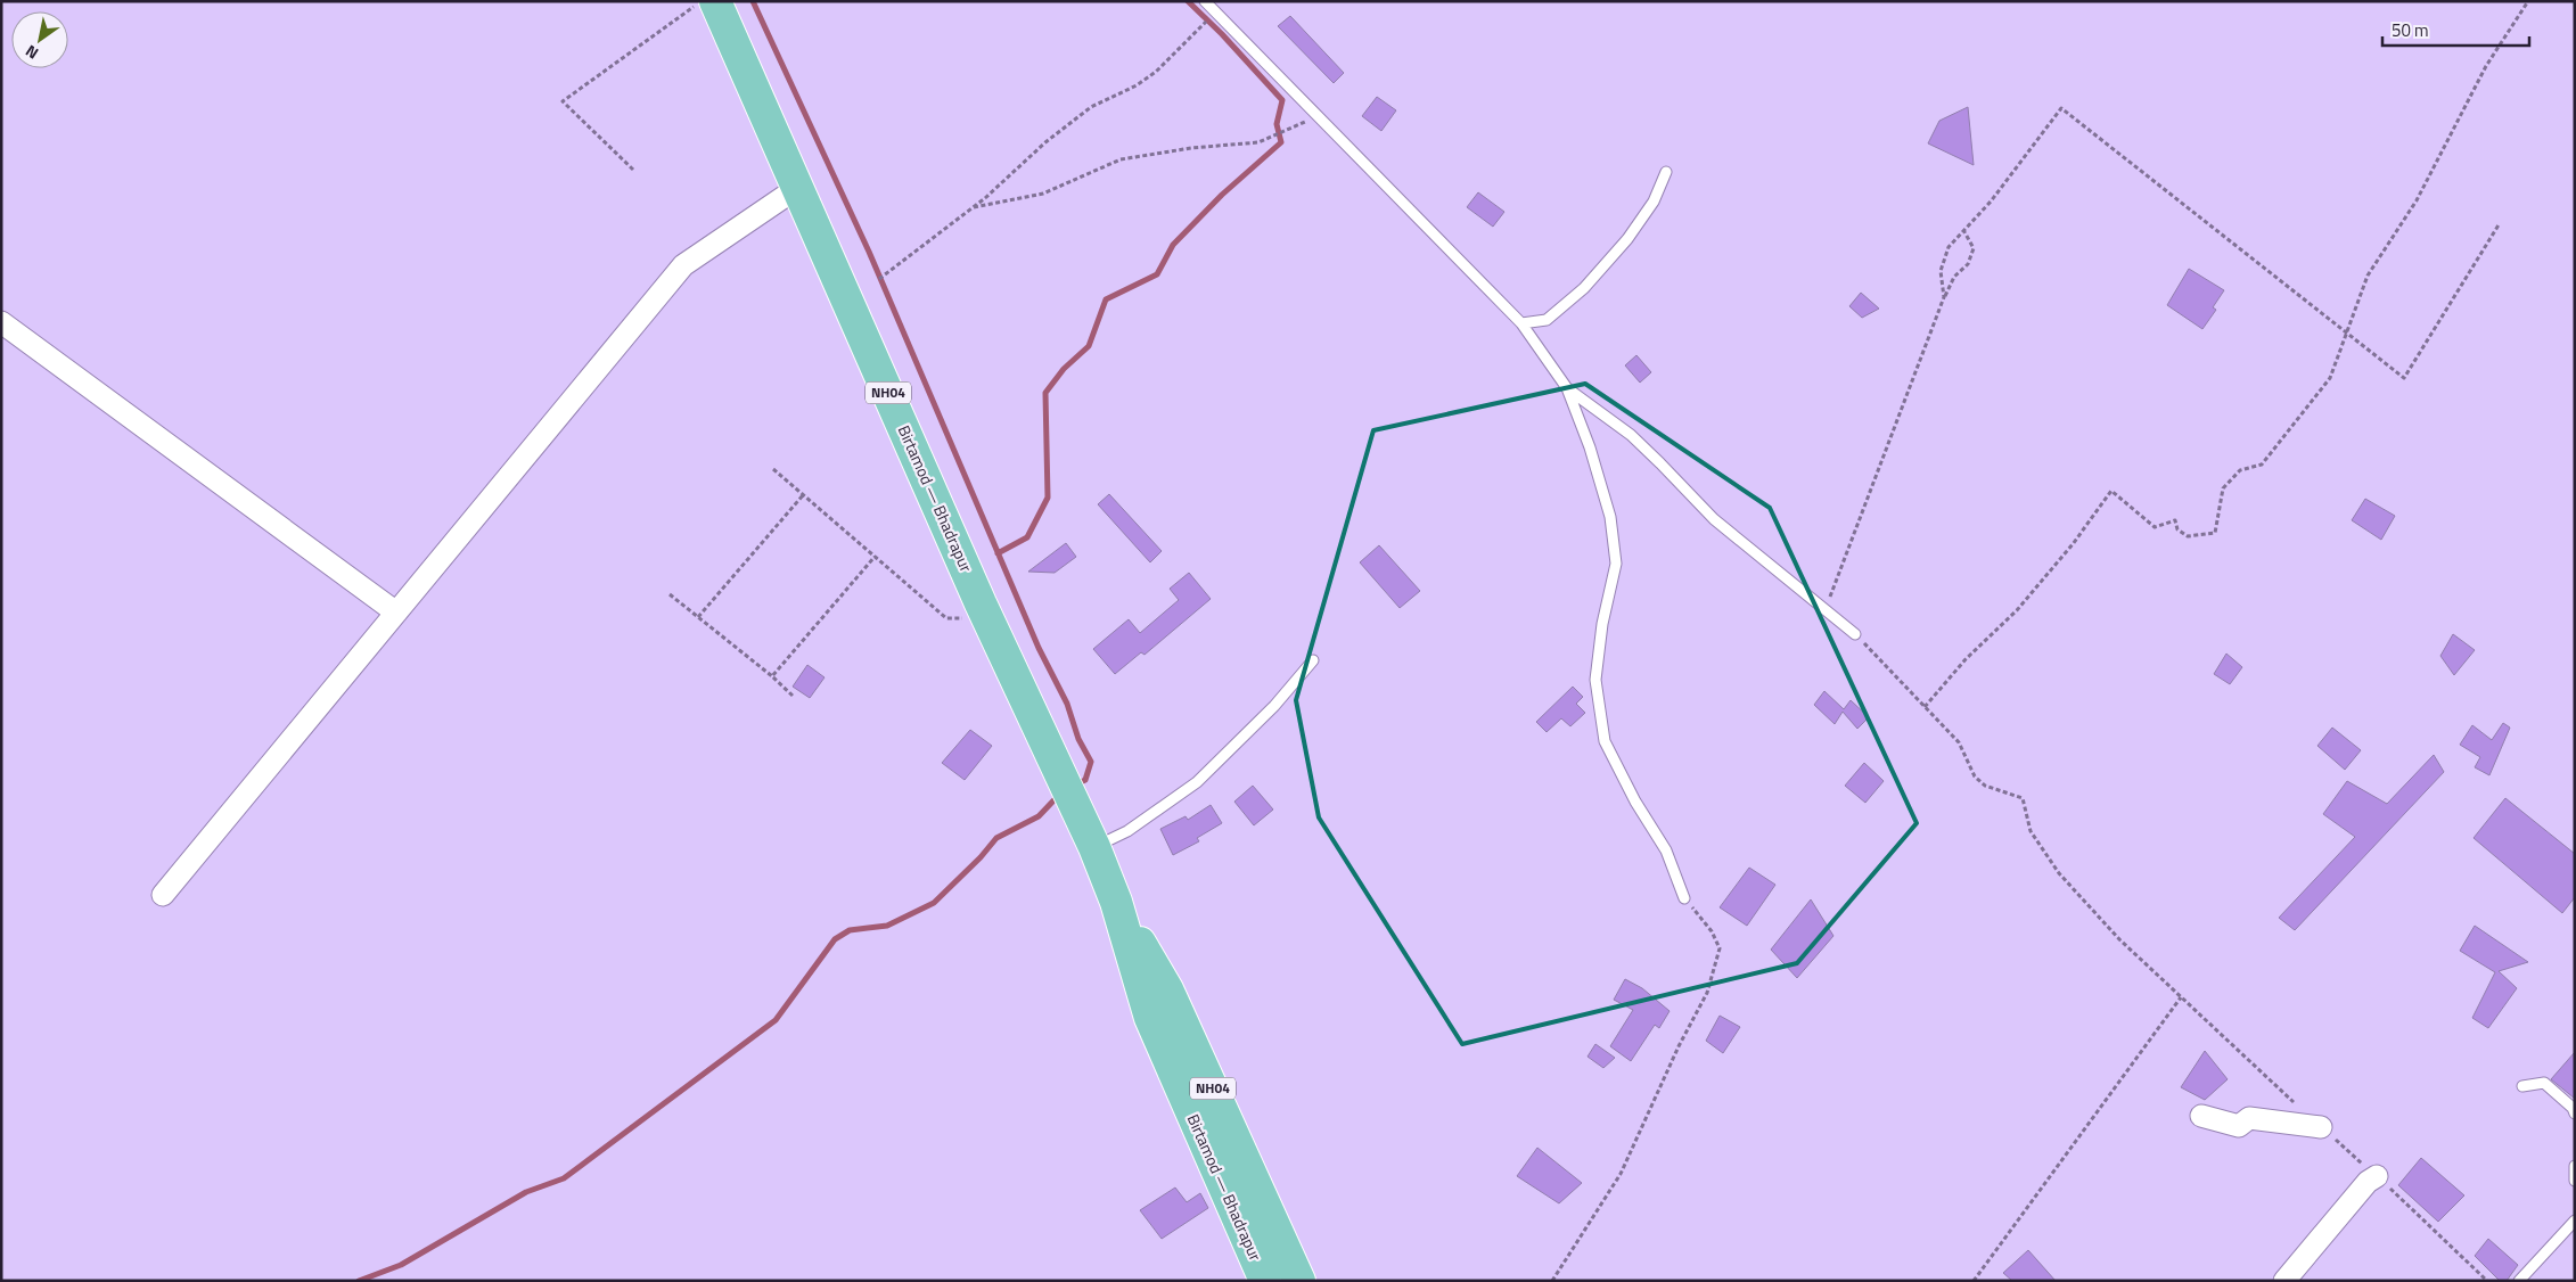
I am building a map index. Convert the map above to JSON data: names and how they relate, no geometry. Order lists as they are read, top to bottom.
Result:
{
  "streets": {
    "main road": ["NH04", "Birtamod — Bhadrapur"]
  },
  "scale_bar": "50 m",
  "north": "bottom left"
}
